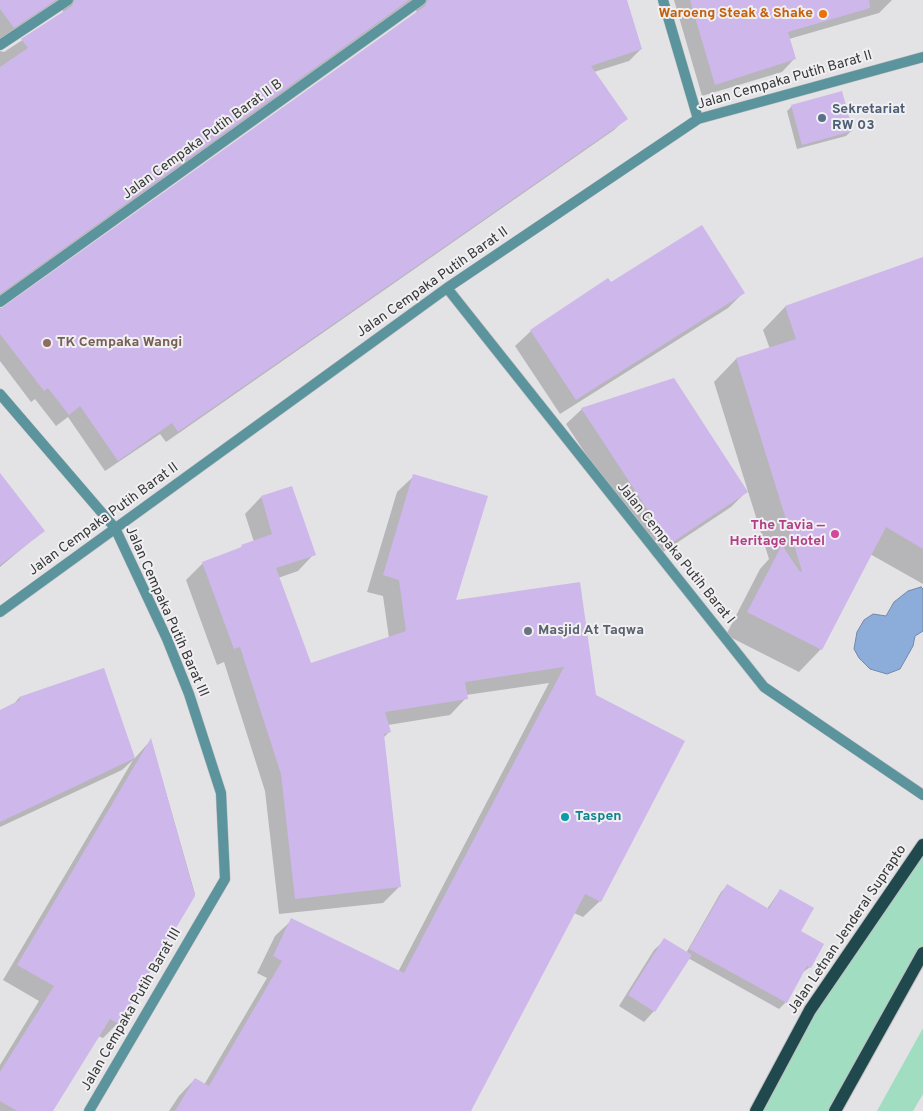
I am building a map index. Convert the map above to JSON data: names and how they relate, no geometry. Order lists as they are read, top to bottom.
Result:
{
  "streets": {
    "main road": ["Jalan Letnan Jenderal Suprapto"],
    "street": [
      "Jalan Cempaka Putih Barat II",
      "Jalan Cempaka Putih Barat II B",
      "Jalan Cempaka Putih Barat I",
      "Jalan Cempaka Putih Barat III"
    ]
  },
  "crossings": [
    ["Jalan Cempaka Putih Barat II", "Jalan Cempaka Putih Barat I"],
    ["Jalan Cempaka Putih Barat II", "Jalan Cempaka Putih Barat III"]
  ],
  "places": [
    "Waroeng Steak & Shake",
    "Sekretariat RW 03",
    "TK Cempaka Wangi",
    "The Tavia — Heritage Hotel",
    "Masjid At Taqwa",
    "Taspen"
  ]
}
